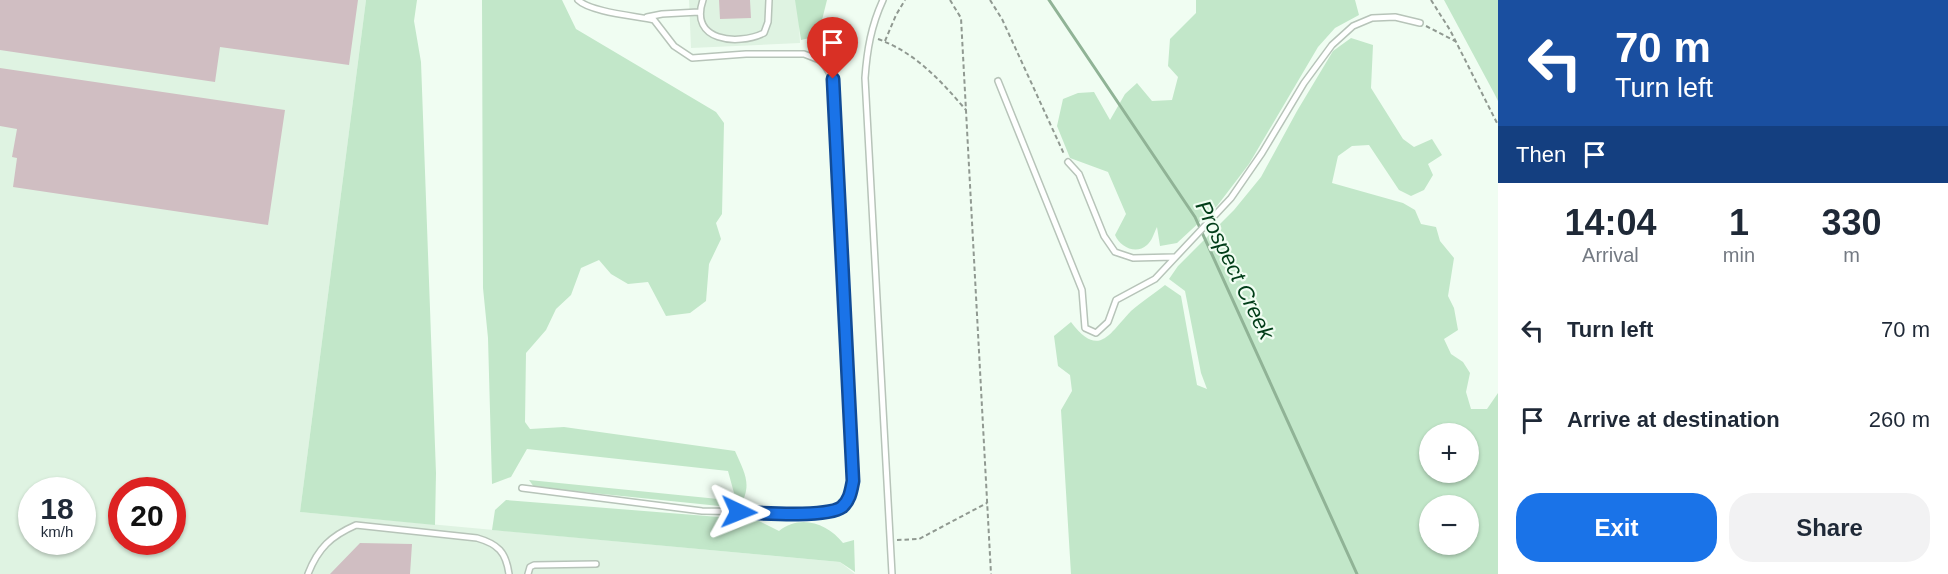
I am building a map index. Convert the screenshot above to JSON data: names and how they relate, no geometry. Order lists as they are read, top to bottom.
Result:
{
  "water": ["Prospect Creek"],
  "page": {
    "turn": ["70 m", "Turn left"],
    "then": "Then",
    "eta": [
      "14:04",
      "Arrival",
      "1",
      "min",
      "330",
      "m"
    ],
    "list": [
      {
        "name": "Turn left",
        "value": "70 m"
      },
      {
        "name": "Arrive at destination",
        "value": "260 m"
      }
    ],
    "map_buttons": ["+", "−"],
    "speed": "18 km/h",
    "limit": "20",
    "buttons": ["Exit", "Share"]
  }
}
